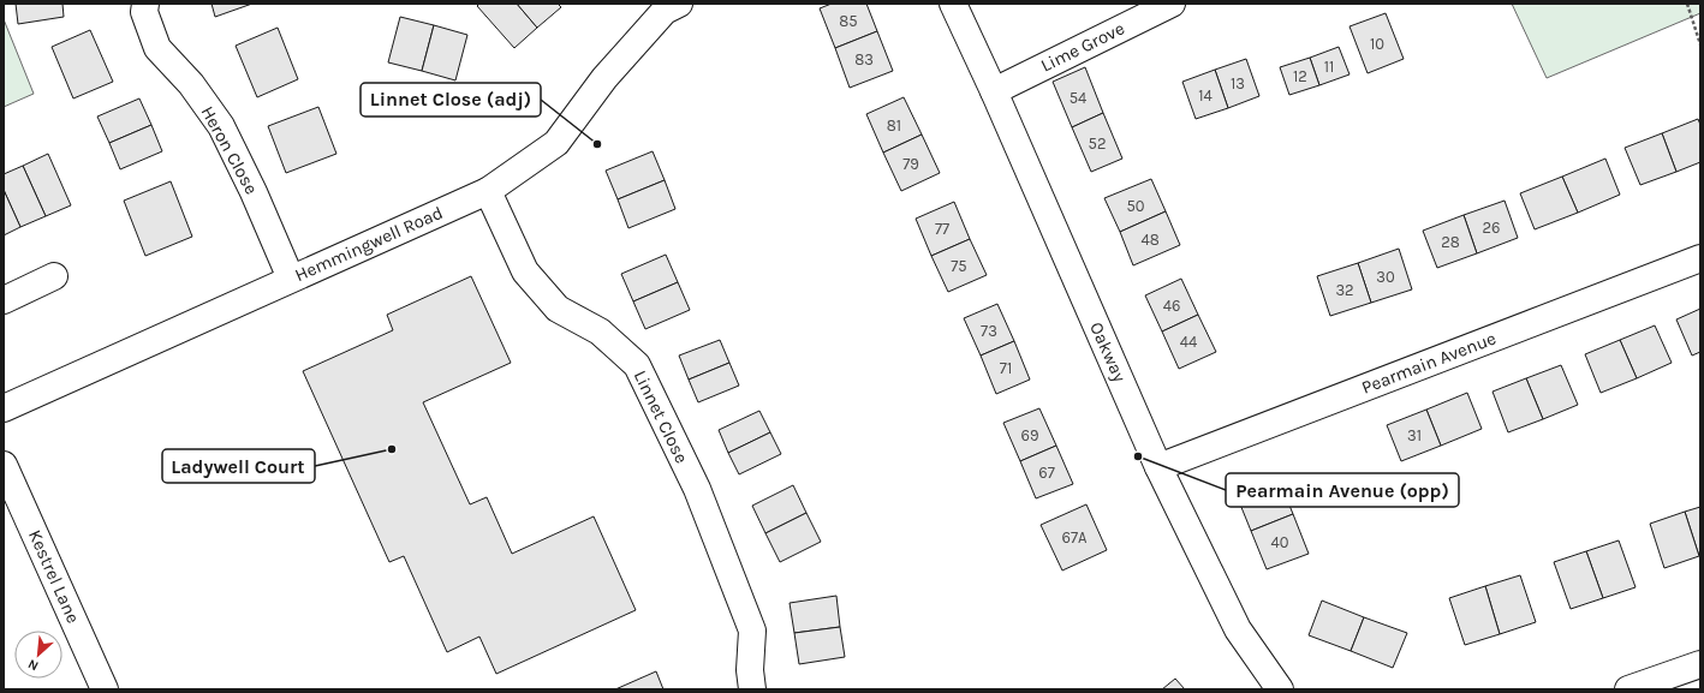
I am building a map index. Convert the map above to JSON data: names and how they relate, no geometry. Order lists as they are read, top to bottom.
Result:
{
  "streets": {
    "street": [
      "Lime Grove",
      "Heron Close",
      "Hemmingwell Road",
      "Oakway",
      "Pearmain Avenue",
      "Linnet Close",
      "Kestrel Lane"
    ]
  },
  "crossings": [
    ["Lime Grove", "Oakway"],
    ["Heron Close", "Hemmingwell Road"],
    ["Hemmingwell Road", "Linnet Close"],
    ["Oakway", "Pearmain Avenue"]
  ],
  "places": ["Linnet Close (adj)", "Ladywell Court", "Pearmain Avenue (opp)"],
  "house_numbers": [
    "85",
    "10",
    "83",
    "11",
    "12",
    "13",
    "14",
    "54",
    "81",
    "52",
    "79",
    "50",
    "26",
    "77",
    "48",
    "28",
    "75",
    "30",
    "32",
    "46",
    "73",
    "44",
    "71",
    "69",
    "31",
    "67",
    "67A",
    "40"
  ],
  "north": "bottom left"
}
